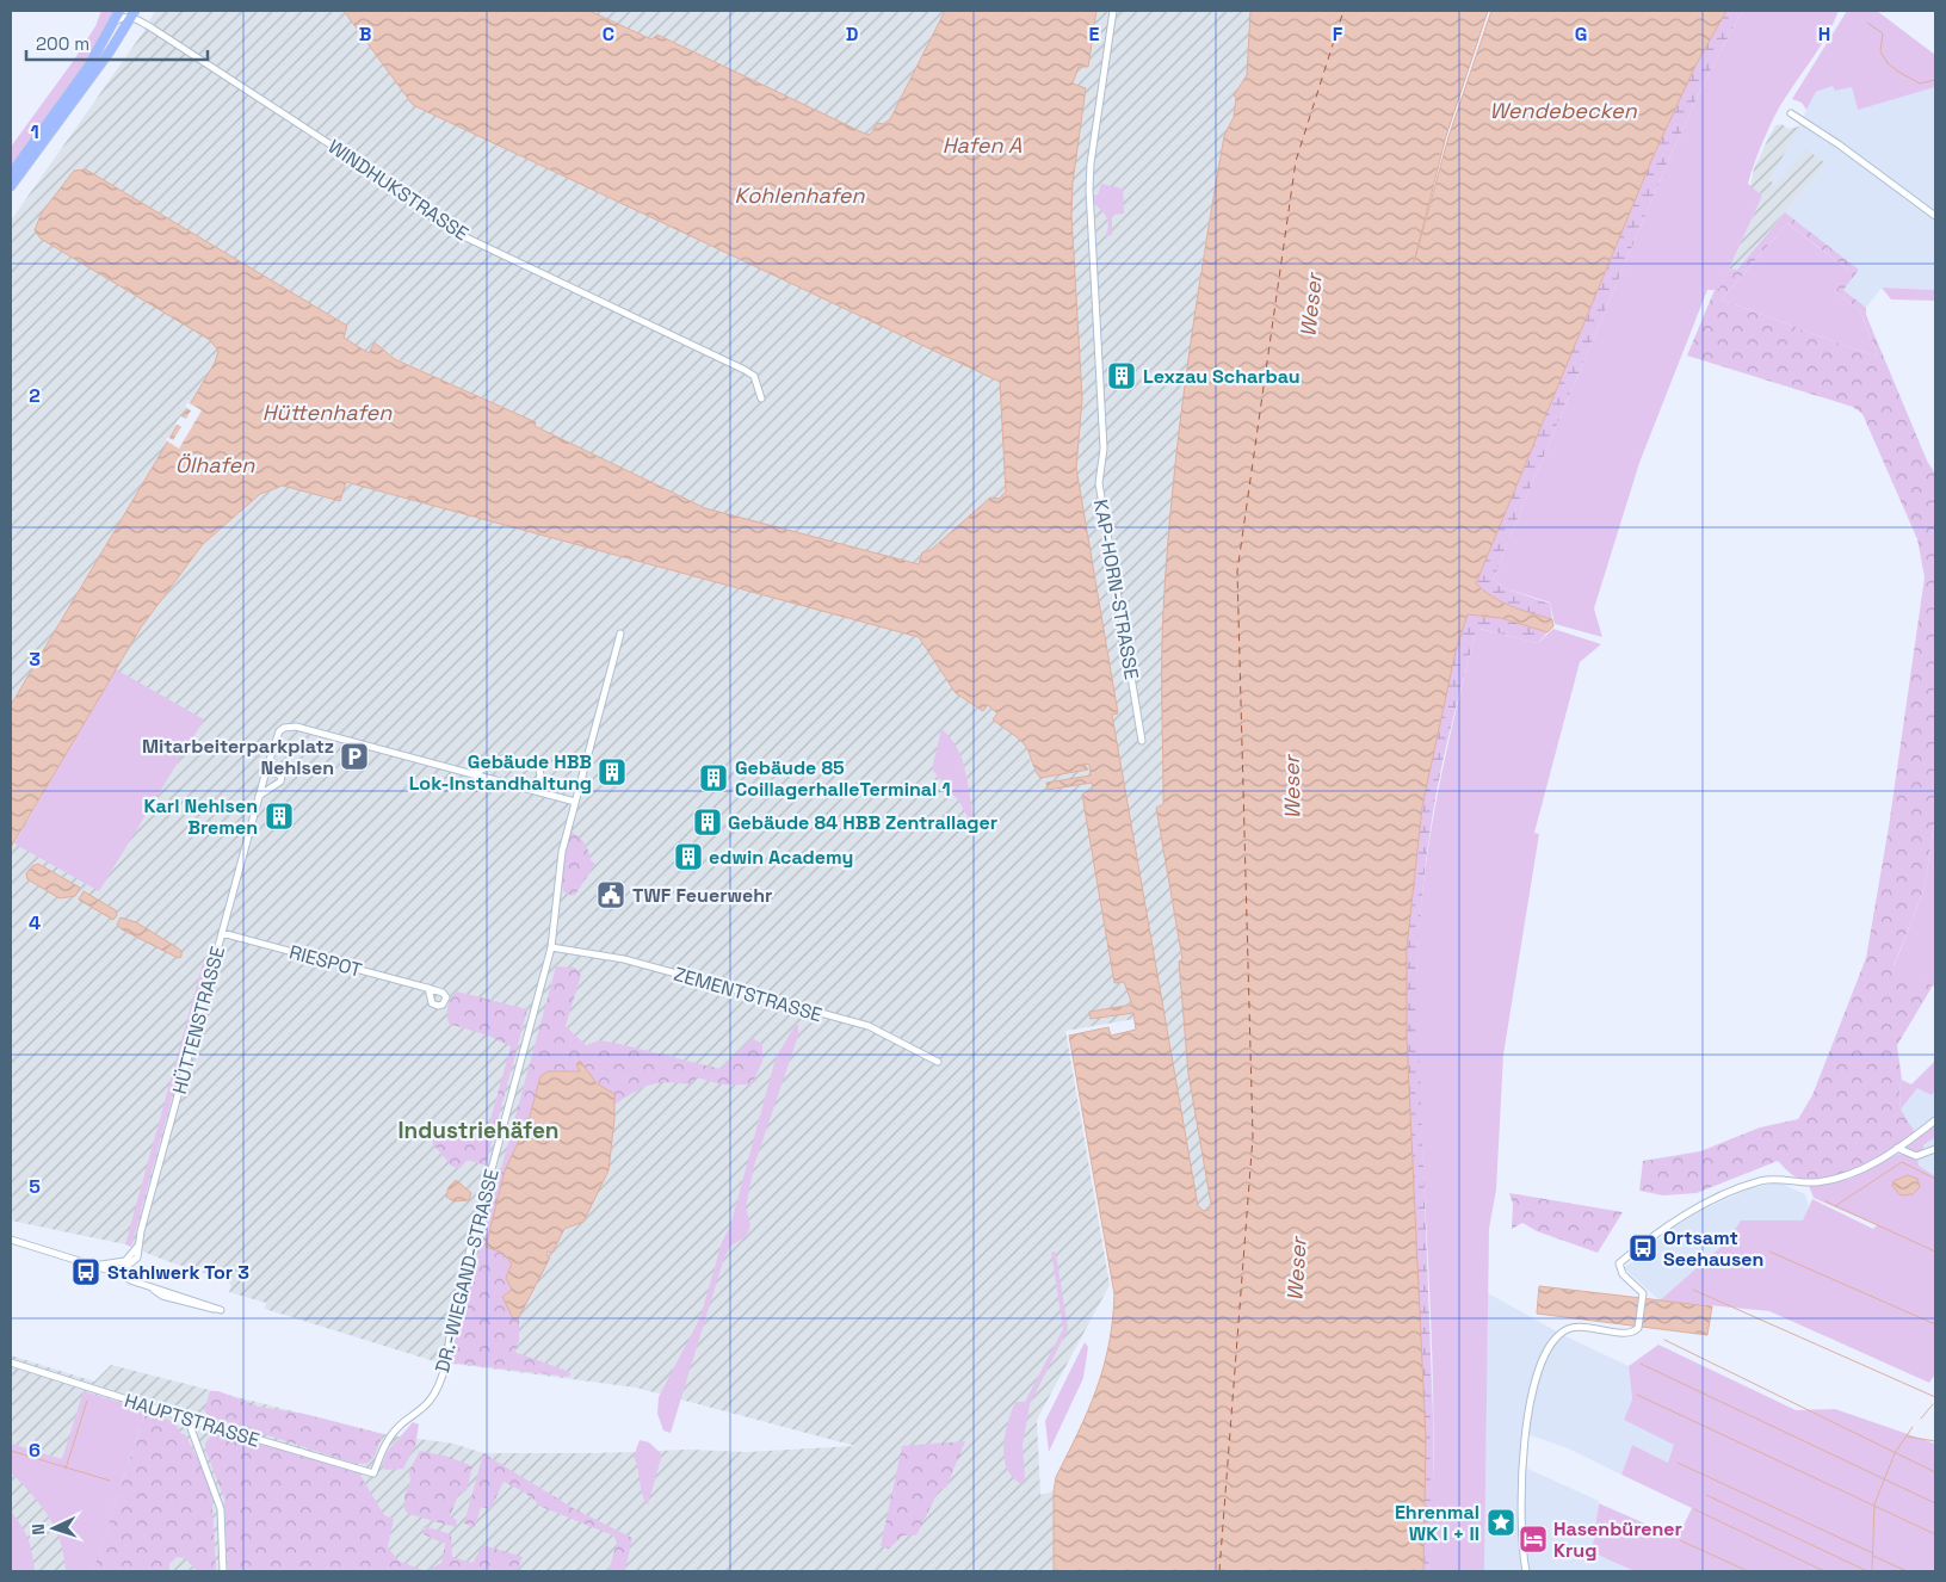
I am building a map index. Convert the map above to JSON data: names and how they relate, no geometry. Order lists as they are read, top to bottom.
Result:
{
  "streets": {
    "street": [
      "WINDHUKSTRASSE",
      "KAP-HORN-STRASSE",
      "RIESPOT",
      "ZEMENTSTRASSE",
      "HÜTTENSTRASSE",
      "DR.-WIEGAND-STRASSE",
      "HAUPTSTRASSE"
    ]
  },
  "crossings": [
    ["RIESPOT", "HÜTTENSTRASSE"],
    ["ZEMENTSTRASSE", "DR.-WIEGAND-STRASSE"],
    ["HÜTTENSTRASSE", "DR.-WIEGAND-STRASSE"],
    ["DR.-WIEGAND-STRASSE", "HAUPTSTRASSE"]
  ],
  "districts": ["Industriehäfen"],
  "water": [
    "Wendebecken",
    "Hafen A",
    "Kohlenhafen",
    "Weser",
    "Hüttenhafen",
    "Ölhafen"
  ],
  "places": {
    "building": [
      "Lexzau Scharbau",
      "Gebäude HBB Lok-Instandhaltung",
      "Gebäude 85 CoillagerhalleTerminal 1",
      "Karl Nehlsen Bremen",
      "Gebäude 84 HBB Zentrallager",
      "edwin Academy"
    ],
    "parking": ["Mitarbeiterparkplatz Nehlsen"],
    "public building": ["TWF Feuerwehr"],
    "bus stop": ["Ortsamt Seehausen", "Stahlwerk Tor 3"],
    "place": ["Ehrenmal WK I + II"],
    "hotel": ["Hasenbürener Krug"]
  },
  "scale_bar": "200 m",
  "north": "left",
  "grid": {
    "columns": [
      "B",
      "C",
      "D",
      "E",
      "F",
      "G",
      "H"
    ],
    "rows": [
      "1",
      "2",
      "3",
      "4",
      "5",
      "6"
    ]
  }
}
